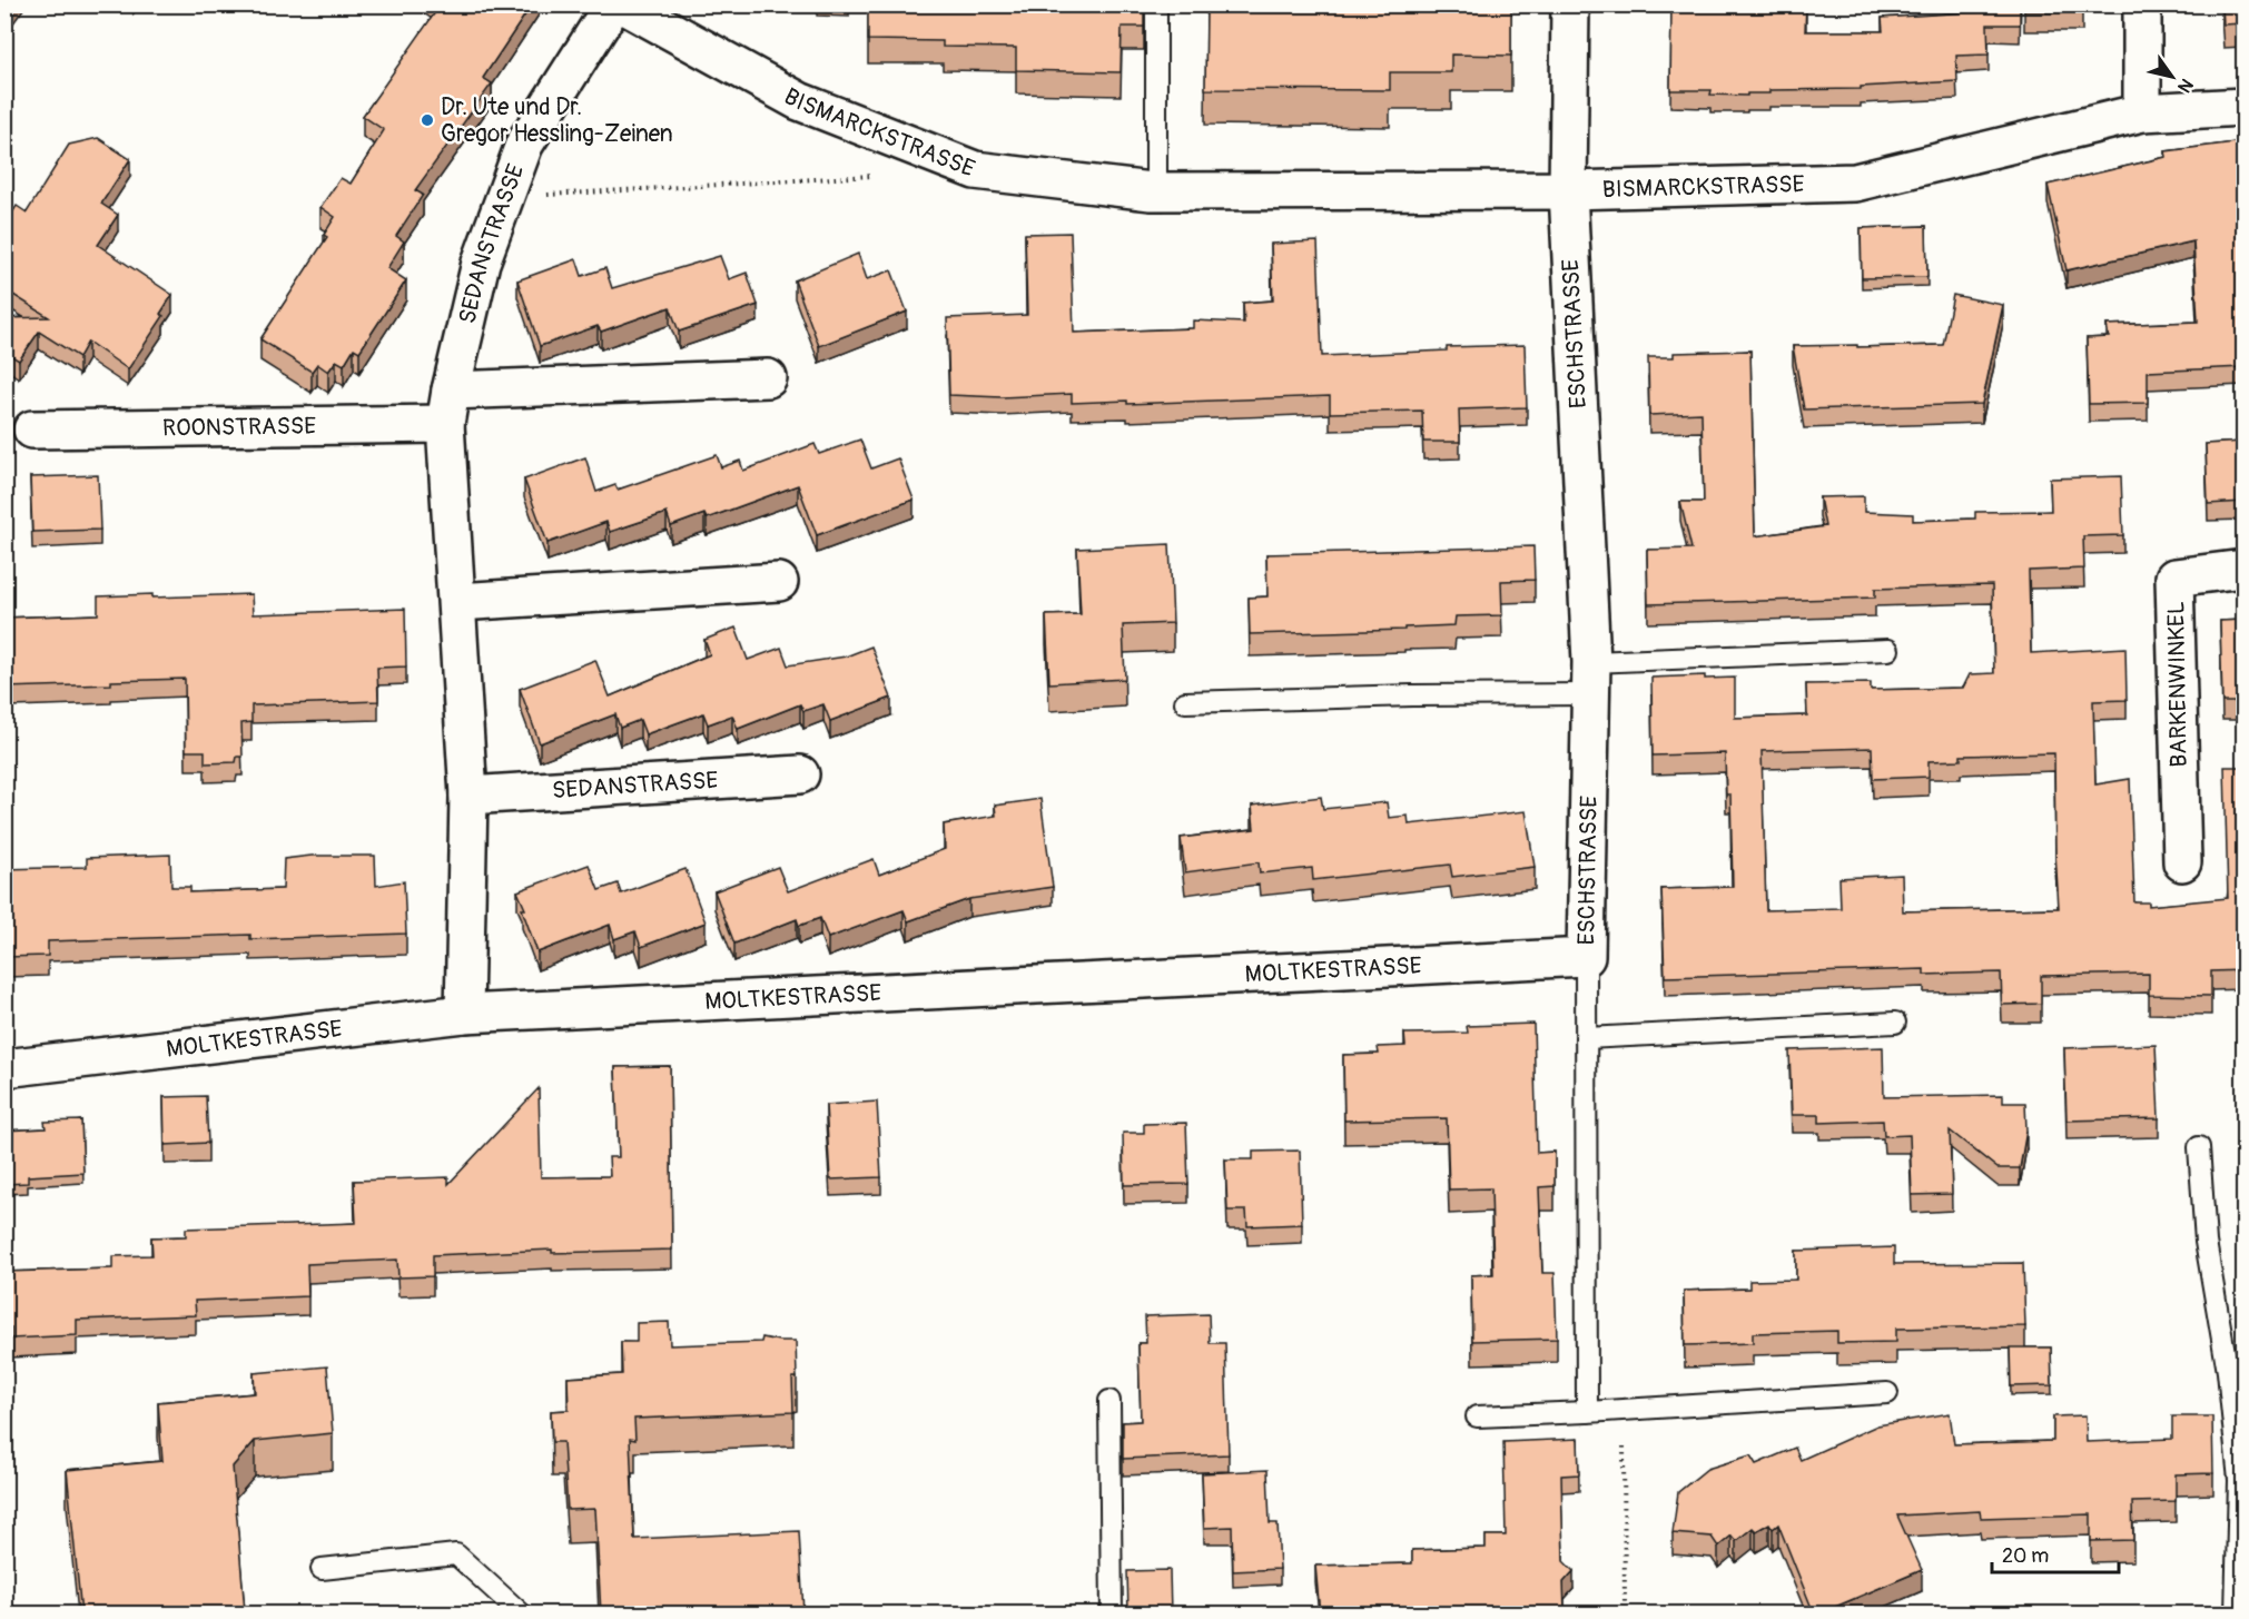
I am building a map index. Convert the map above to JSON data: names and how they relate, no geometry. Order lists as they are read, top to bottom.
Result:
{
  "streets": {
    "street": [
      "BISMARCKSTRASSE",
      "SEDANSTRASSE",
      "ESCHSTRASSE",
      "ROONSTRASSE",
      "BARKENWINKEL",
      "MOLTKESTRASSE"
    ]
  },
  "crossings": [
    ["BISMARCKSTRASSE", "ESCHSTRASSE"],
    ["SEDANSTRASSE", "ROONSTRASSE"],
    ["SEDANSTRASSE", "MOLTKESTRASSE"],
    ["ESCHSTRASSE", "MOLTKESTRASSE"]
  ],
  "places": ["Dr. Ute und Dr. Gregor Hessling-Zeinen"],
  "scale_bar": "20 m",
  "north": "bottom right"
}
